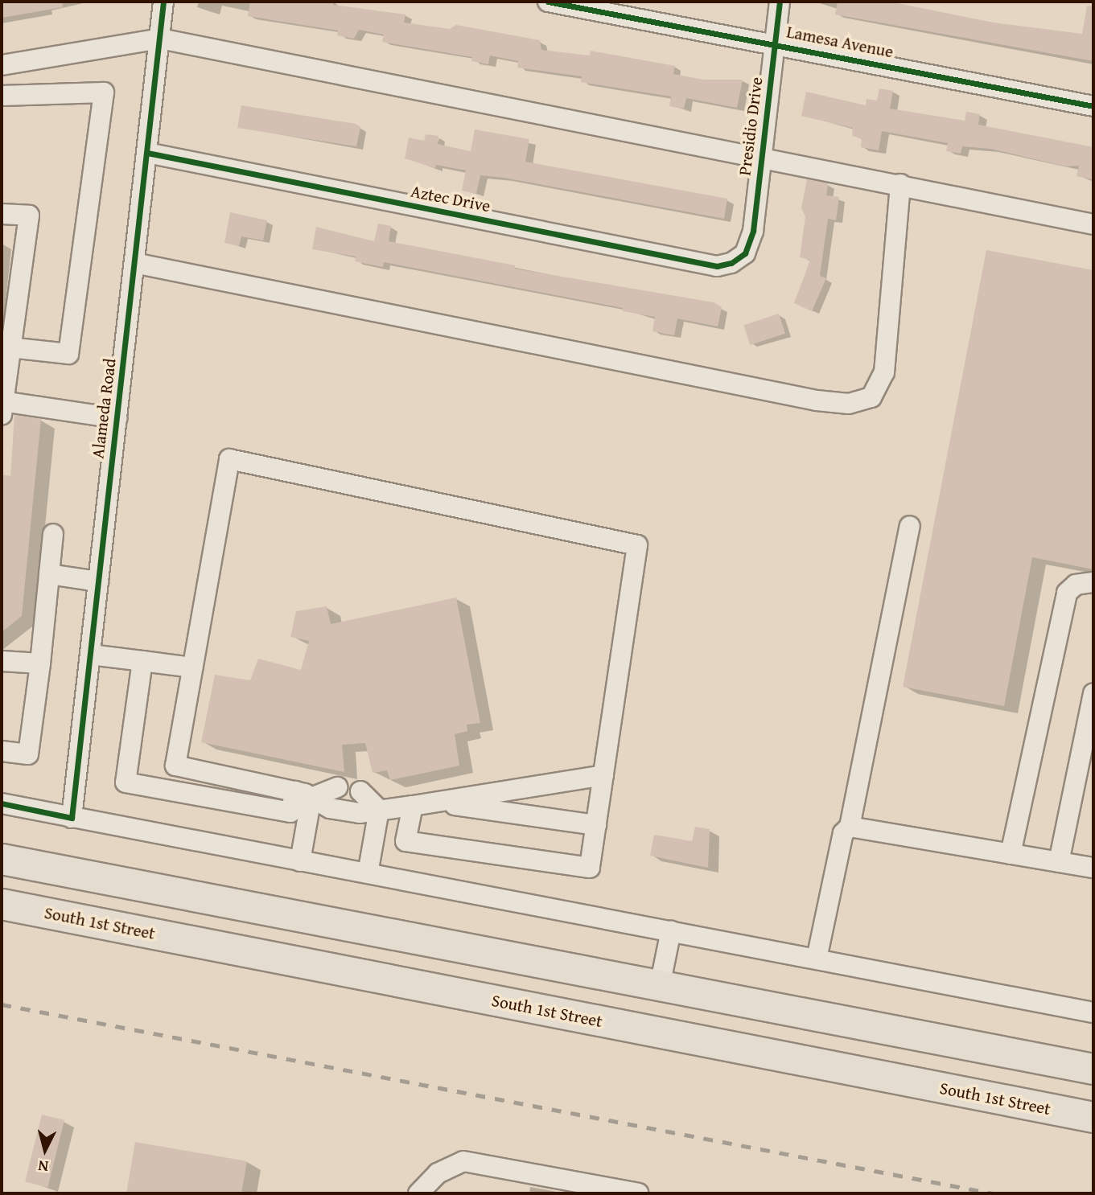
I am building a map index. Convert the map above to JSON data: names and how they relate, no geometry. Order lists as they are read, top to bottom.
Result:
{
  "streets": {
    "highway": ["South 1st Street"],
    "street": [
      "Lamesa Avenue",
      "Presidio Drive",
      "Aztec Drive",
      "Alameda Road"
    ]
  },
  "crossings": [
    ["Lamesa Avenue", "Presidio Drive"],
    ["Presidio Drive", "Aztec Drive"],
    ["Aztec Drive", "Alameda Road"]
  ],
  "north": "bottom"
}
